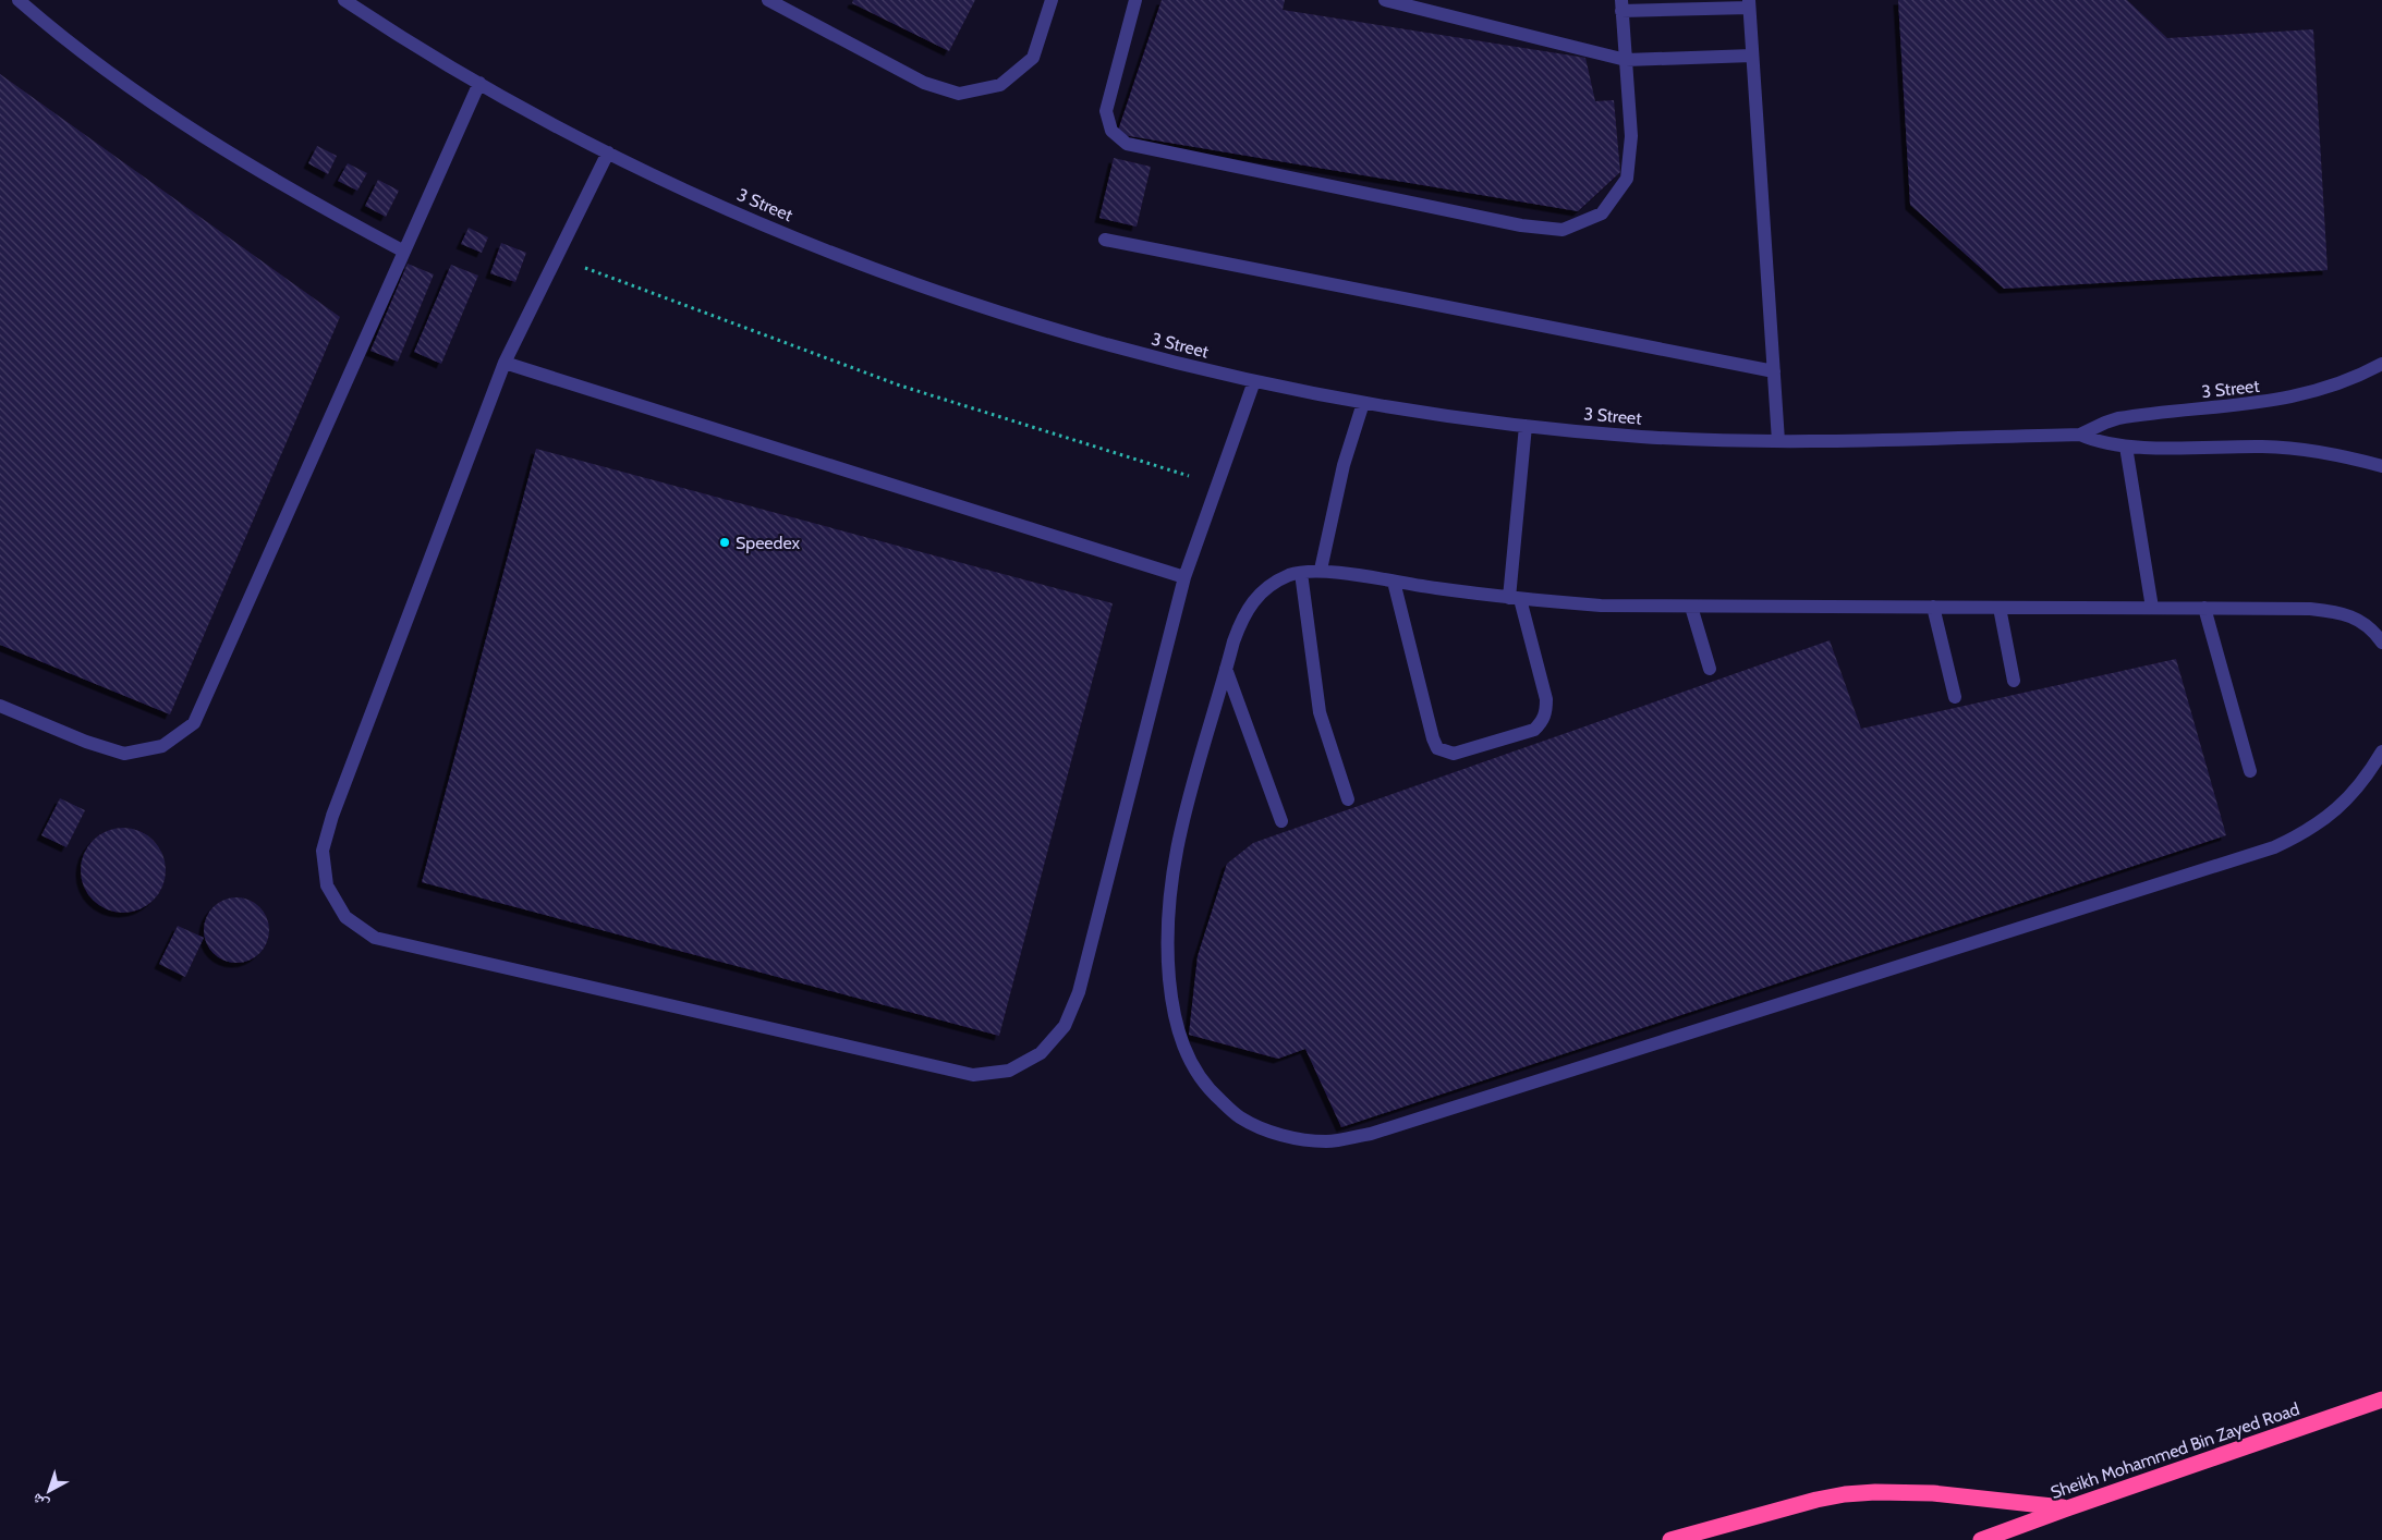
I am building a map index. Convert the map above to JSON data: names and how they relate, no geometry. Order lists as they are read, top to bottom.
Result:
{
  "streets": {
    "highway": ["Sheikh Mohammed Bin Zayed Road"],
    "street": ["3 Street"]
  },
  "places": ["Speedex"],
  "north": "bottom left"
}
